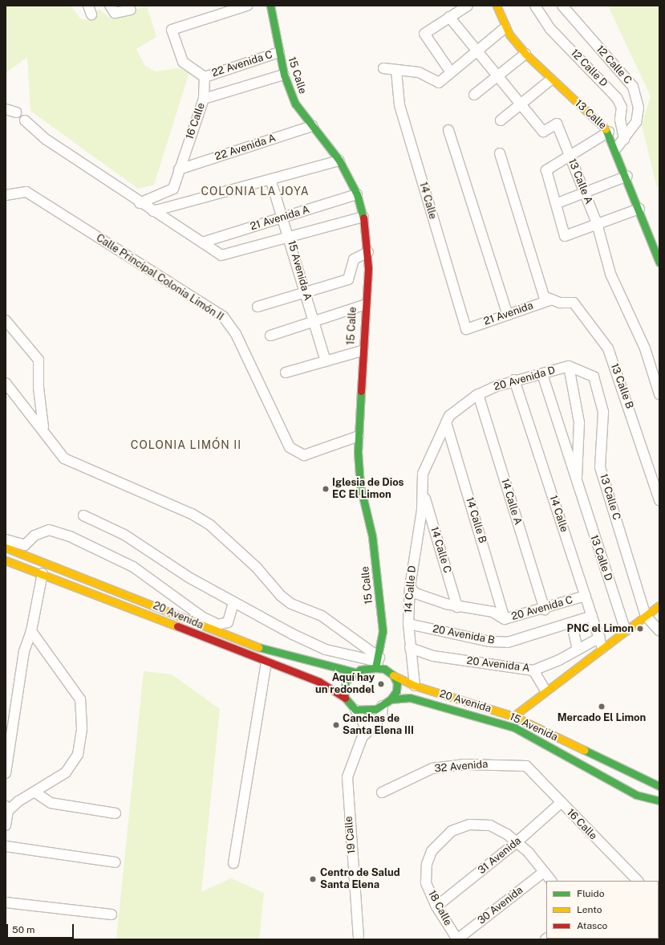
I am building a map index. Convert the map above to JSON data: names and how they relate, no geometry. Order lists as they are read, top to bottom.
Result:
{
  "streets": {
    "main road": [
      "15 Calle",
      "13 Calle",
      "20 Avenida",
      "15 Avenida"
    ],
    "street": [
      "22 Avenida C",
      "12 Calle C",
      "12 Calle D",
      "16 Calle",
      "22 Avenida A",
      "13 Calle A",
      "14 Calle",
      "21 Avenida A",
      "15 Avenida A",
      "Calle Principal Colonia Limón II",
      "21 Avenida",
      "20 Avenida D",
      "13 Calle B",
      "13 Calle C",
      "14 Calle A",
      "14 Calle B",
      "14 Calle C",
      "13 Calle D",
      "14 Calle D",
      "20 Avenida C",
      "20 Avenida B",
      "20 Avenida A",
      "32 Avenida",
      "19 Calle",
      "31 Avenida",
      "30 Avenida",
      "18 Calle"
    ]
  },
  "crossings": [
    ["22 Avenida C", "15 Calle"],
    ["22 Avenida C", "16 Calle"],
    ["12 Calle C", "12 Calle D"],
    ["12 Calle C", "13 Calle"],
    ["15 Calle", "22 Avenida A"],
    ["15 Calle", "21 Avenida A"],
    ["15 Calle", "Calle Principal Colonia Limón II"],
    ["15 Calle", "20 Avenida"],
    ["15 Calle", "15 Avenida"],
    ["15 Calle", "19 Calle"],
    ["16 Calle", "22 Avenida A"],
    ["16 Calle", "32 Avenida"],
    ["16 Calle", "31 Avenida"],
    ["14 Calle", "21 Avenida"],
    ["14 Calle", "20 Avenida D"],
    ["14 Calle", "20 Avenida C"],
    ["14 Calle", "20 Avenida B"],
    ["14 Calle", "20 Avenida A"],
    ["21 Avenida A", "15 Avenida A"],
    ["21 Avenida", "13 Calle B"],
    ["20 Avenida D", "13 Calle C"],
    ["20 Avenida D", "14 Calle A"],
    ["20 Avenida D", "14 Calle B"],
    ["20 Avenida D", "14 Calle C"],
    ["20 Avenida D", "13 Calle D"],
    ["20 Avenida D", "14 Calle D"],
    ["13 Calle C", "13 Calle D"],
    ["14 Calle A", "20 Avenida C"],
    ["14 Calle B", "20 Avenida C"],
    ["14 Calle C", "14 Calle D"],
    ["14 Calle C", "20 Avenida C"],
    ["14 Calle D", "20 Avenida C"],
    ["14 Calle D", "20 Avenida"],
    ["14 Calle D", "20 Avenida B"],
    ["14 Calle D", "20 Avenida A"],
    ["20 Avenida", "15 Avenida"],
    ["20 Avenida", "19 Calle"],
    ["15 Avenida", "19 Calle"],
    ["31 Avenida", "18 Calle"],
    ["30 Avenida", "18 Calle"]
  ],
  "districts": ["COLONIA LA JOYA", "COLONIA LIMÓN II"],
  "places": [
    "Iglesia de Dios EC El Limon",
    "PNC el Limon",
    "Aquí hay un redondel",
    "Mercado El Limon",
    "Canchas de Santa Elena III",
    "Centro de Salud Santa Elena"
  ],
  "legend": ["Fluido", "Lento", "Atasco"],
  "scale_bar": "50 m"
}
